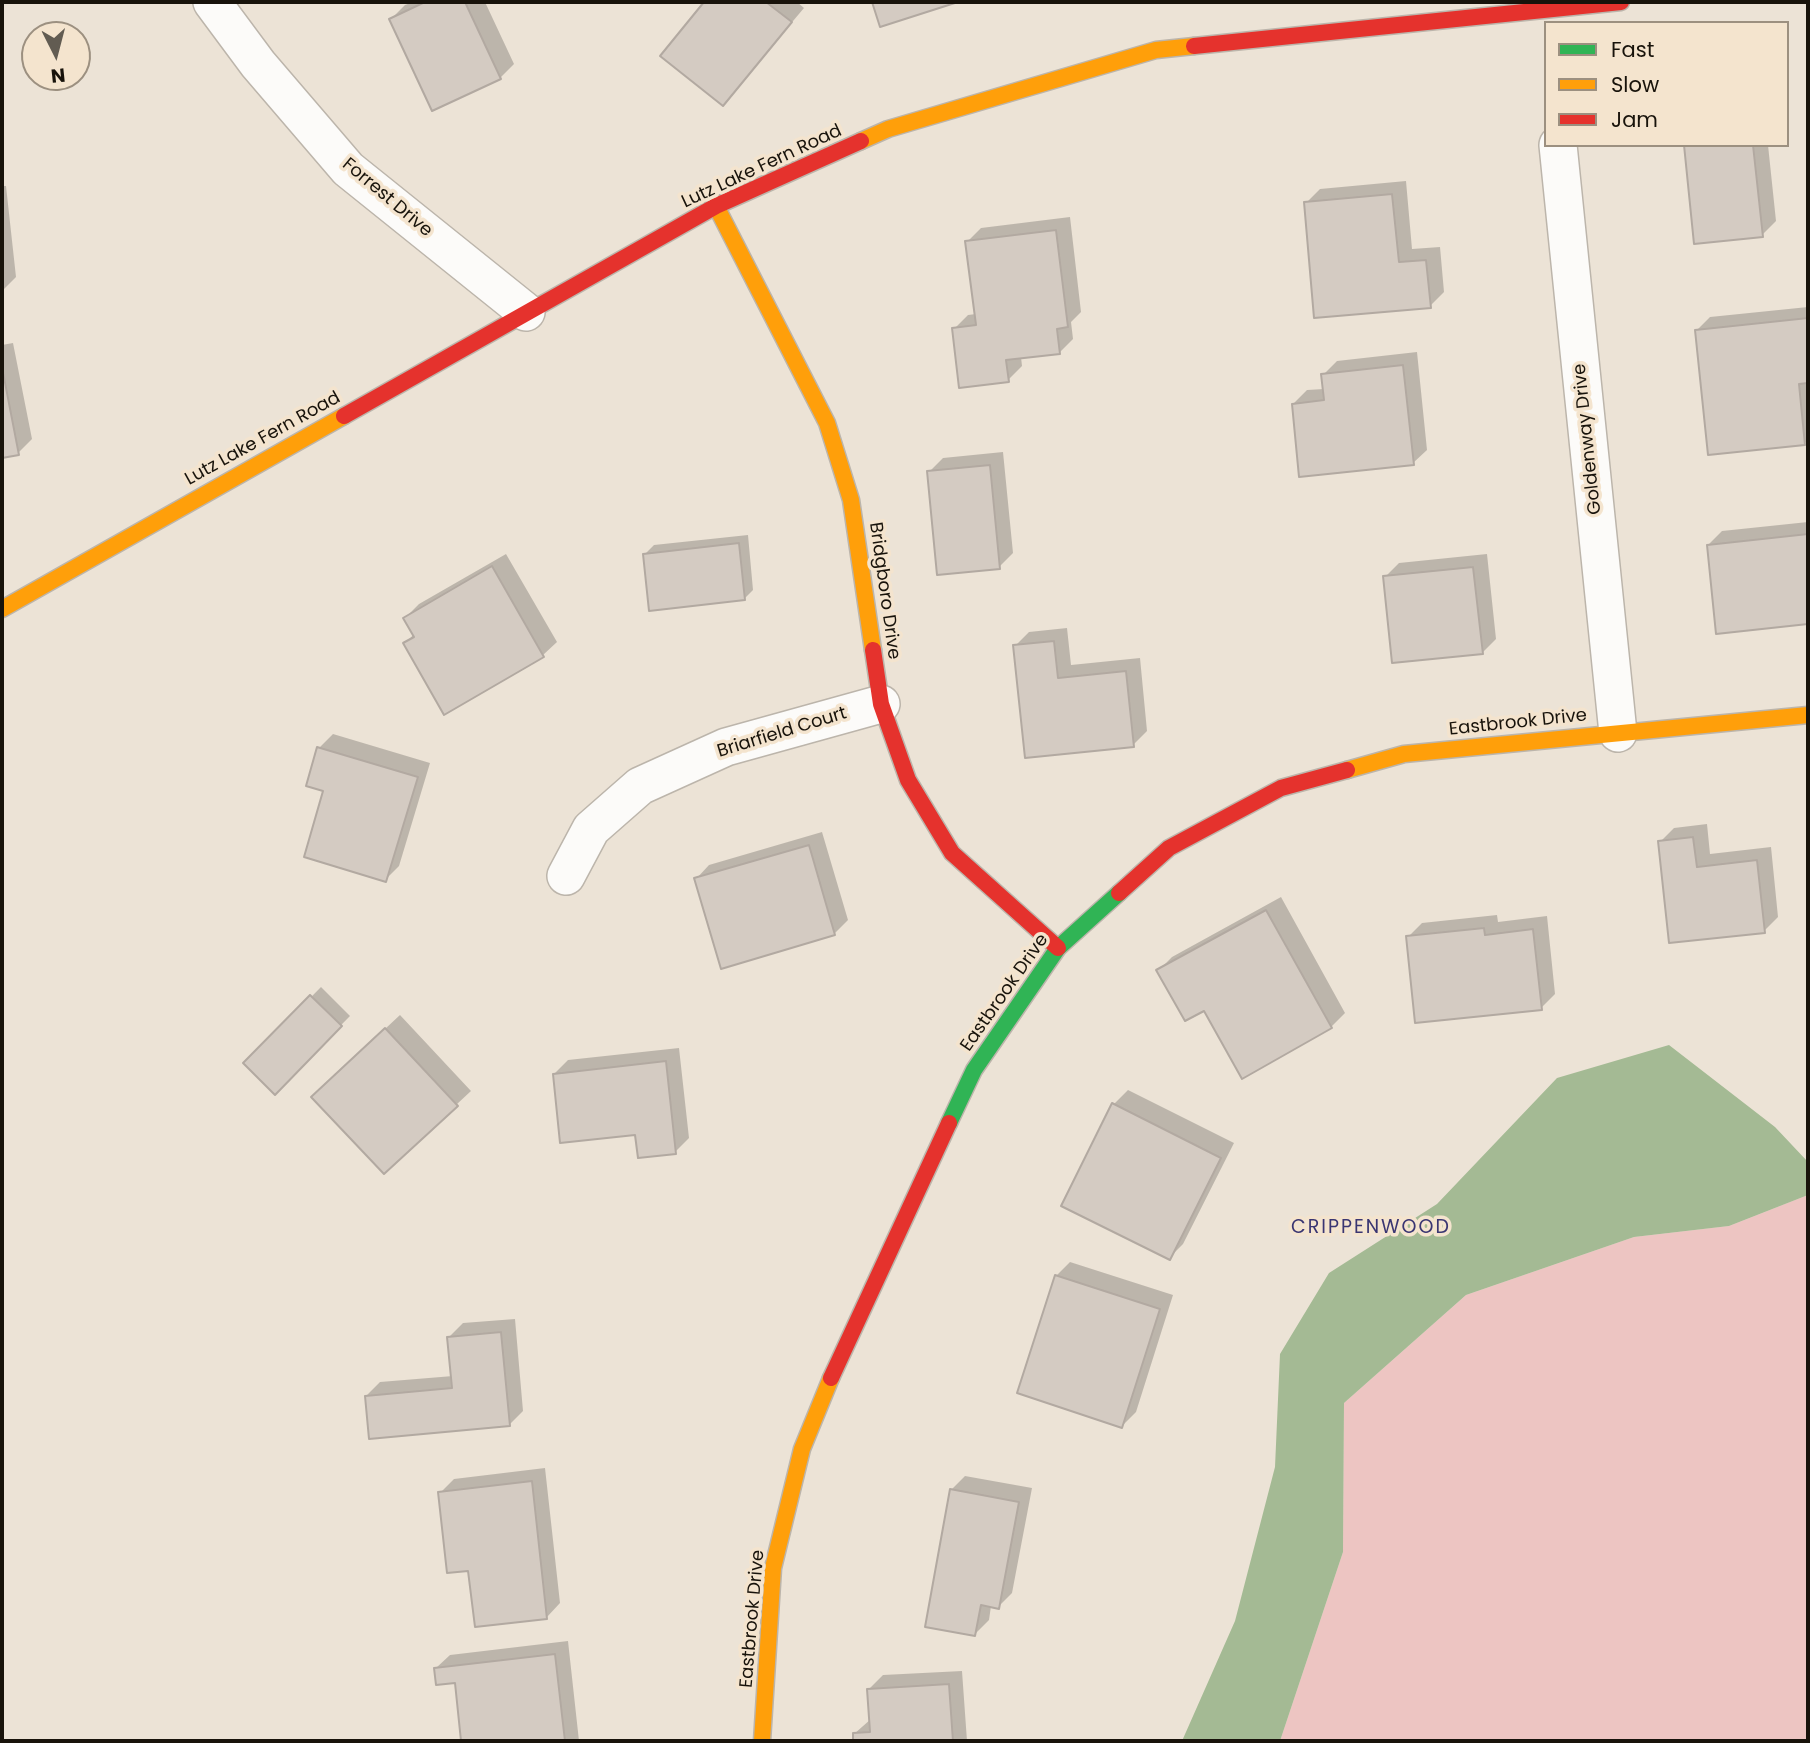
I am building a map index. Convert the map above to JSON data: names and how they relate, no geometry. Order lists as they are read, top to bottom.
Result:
{
  "streets": {
    "street": [
      "Lutz Lake Fern Road",
      "Forrest Drive",
      "Goldenway Drive",
      "Bridgboro Drive",
      "Eastbrook Drive",
      "Briarfield Court"
    ]
  },
  "crossings": [
    ["Lutz Lake Fern Road", "Forrest Drive"],
    ["Lutz Lake Fern Road", "Bridgboro Drive"],
    ["Goldenway Drive", "Eastbrook Drive"],
    ["Bridgboro Drive", "Eastbrook Drive"],
    ["Bridgboro Drive", "Briarfield Court"]
  ],
  "districts": ["CRIPPENWOOD"],
  "legend": ["Fast", "Slow", "Jam"],
  "north": "bottom"
}
